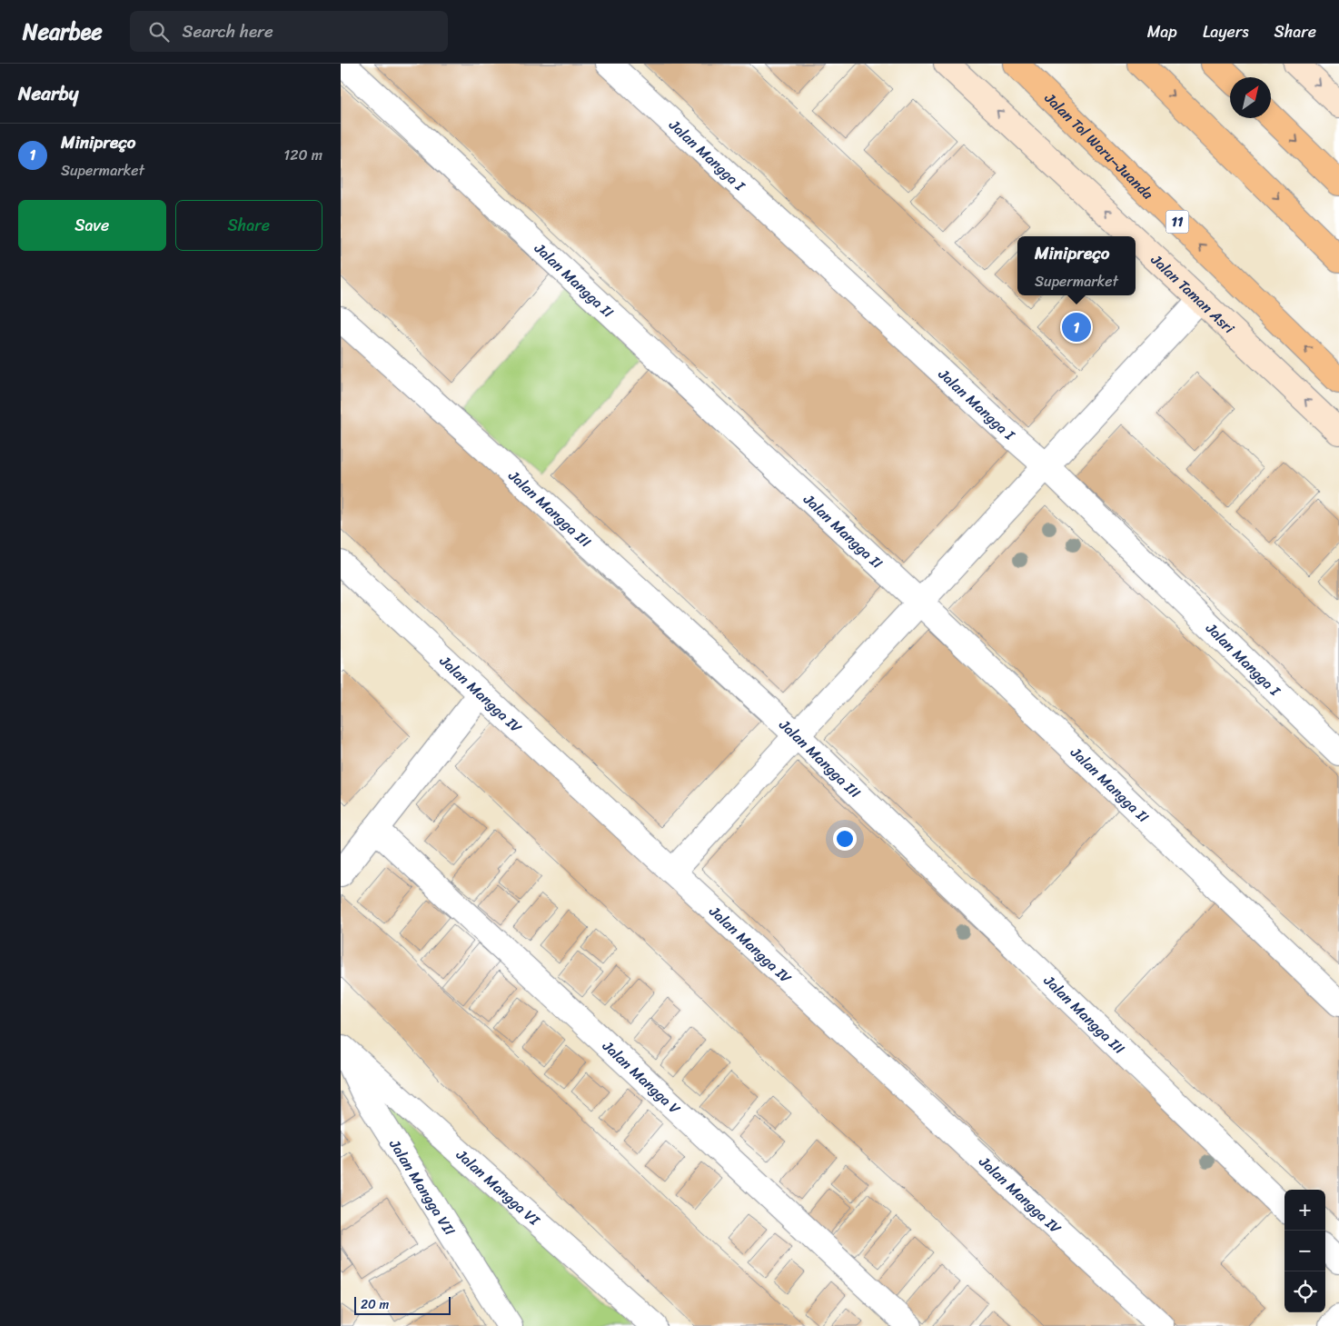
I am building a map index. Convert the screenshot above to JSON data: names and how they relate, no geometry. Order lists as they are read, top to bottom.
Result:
{
  "streets": {
    "highway": ["Jalan Tol Waru–Juanda", "11"],
    "main road": ["Jalan Taman Asri"],
    "street": [
      "Jalan Mangga I",
      "Jalan Mangga II",
      "Jalan Mangga III",
      "Jalan Mangga IV",
      "Jalan Mangga V",
      "Jalan Mangga VI",
      "Jalan Mangga VII"
    ]
  },
  "crossings": [
    ["Jalan Mangga VI", "Jalan Mangga VII"]
  ],
  "one_way": ["Jalan Taman Asri"],
  "scale_bar": "20 m",
  "north": "top right",
  "page": {
    "header": "Nearbee",
    "search": "Search here",
    "nav": ["Map", "Layers", "Share"],
    "heading": "Nearby",
    "list": [
      {
        "mark": "1",
        "name": "Minipreço",
        "note": "Supermarket",
        "value": "120 m"
      }
    ],
    "buttons": ["Save", "Share"],
    "popup": ["Minipreço", "Supermarket"],
    "pins": "1",
    "map_buttons": ["+", "−"],
    "scale": "20 m"
  }
}
